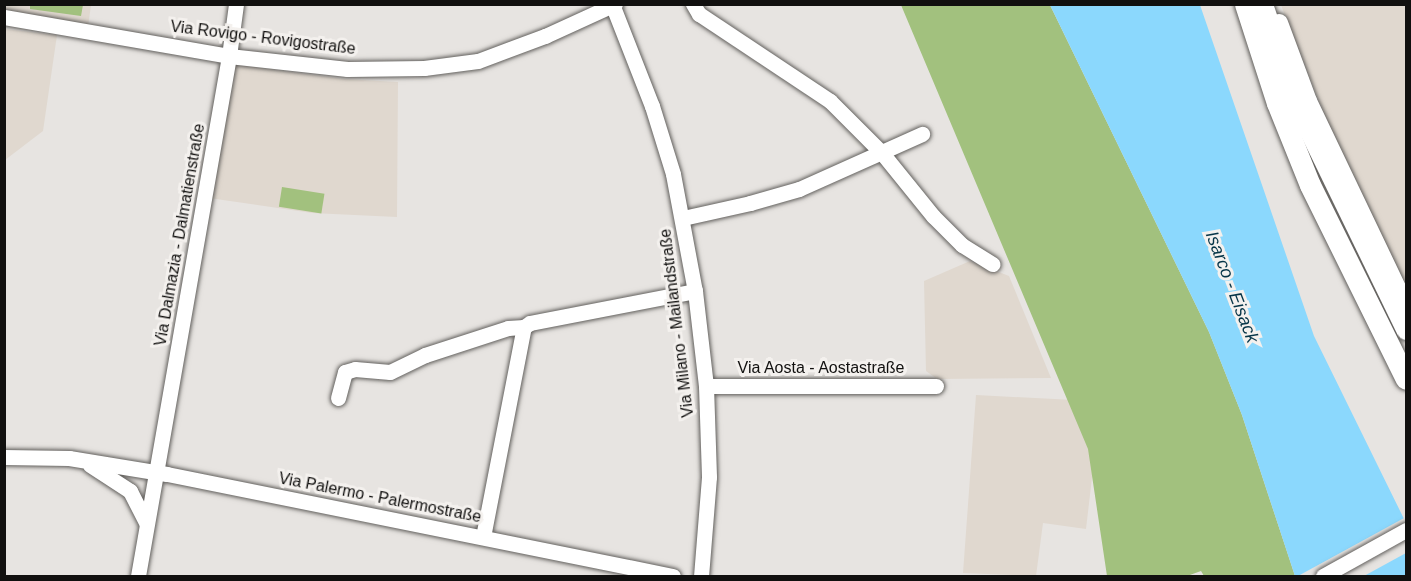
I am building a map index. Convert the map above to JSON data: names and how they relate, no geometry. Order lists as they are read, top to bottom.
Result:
{
  "streets": {
    "street": [
      "Via Rovigo - Rovigostraße",
      "Via Dalmazia - Dalmatienstraße",
      "Via Milano - Mailandstraße",
      "Via Aosta - Aostastraße",
      "Via Palermo - Palermostraße"
    ]
  },
  "crossings": [
    ["Via Rovigo - Rovigostraße", "Via Dalmazia - Dalmatienstraße"],
    ["Via Rovigo - Rovigostraße", "Via Milano - Mailandstraße"],
    ["Via Dalmazia - Dalmatienstraße", "Via Palermo - Palermostraße"],
    ["Via Milano - Mailandstraße", "Via Aosta - Aostastraße"]
  ],
  "water": ["Isarco - Eisack"]
}
